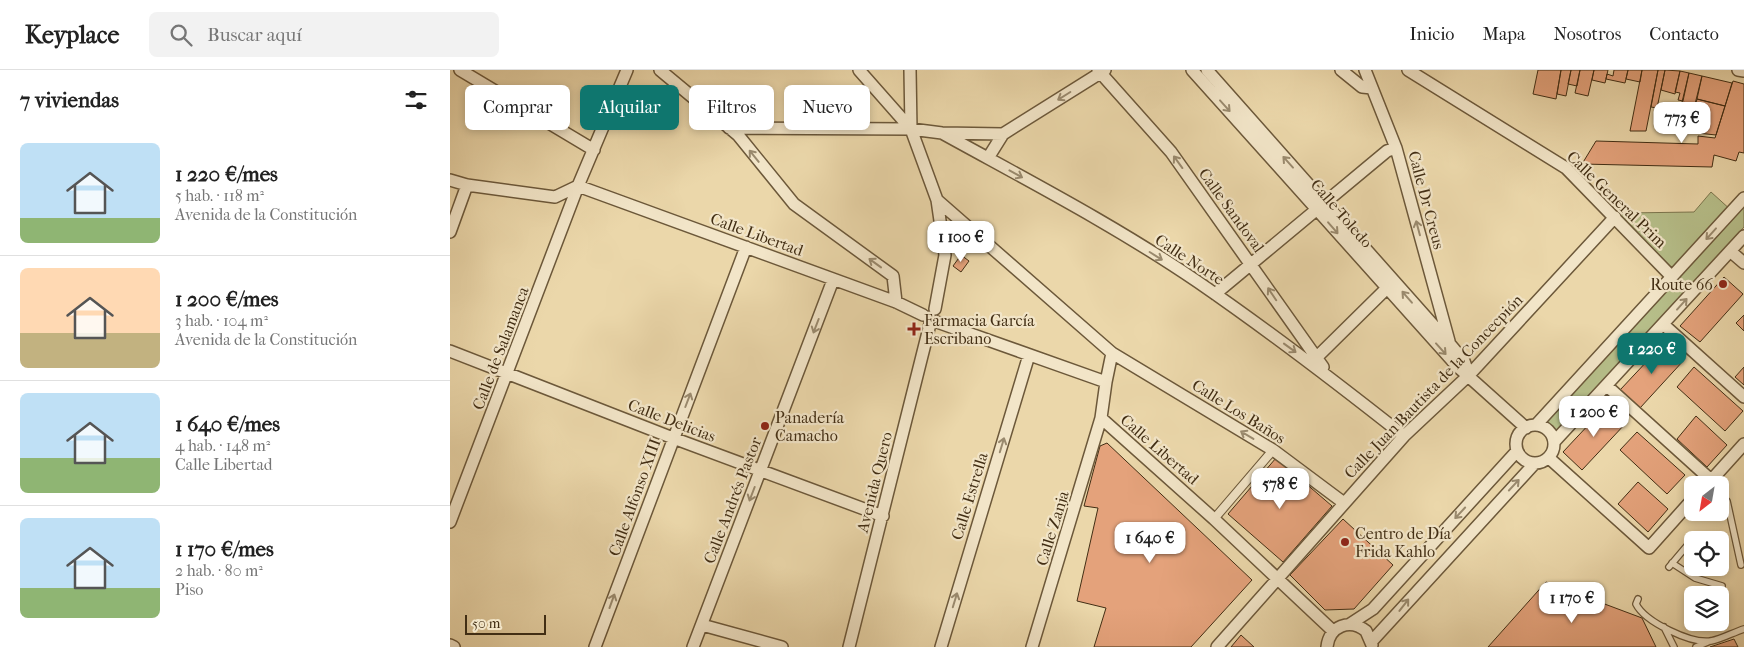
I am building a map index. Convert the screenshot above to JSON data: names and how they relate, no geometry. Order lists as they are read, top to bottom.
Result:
{
  "streets": {
    "street": [
      "Calle General Prim",
      "Calle Dr Creus",
      "Calle Sandoval",
      "Calle Toledo",
      "Calle Libertad",
      "Calle Norte",
      "Calle de Salamanca",
      "Calle Juan Bautista de la Concecpión",
      "Calle Los Baños",
      "Calle Delicias",
      "Avenida Quero",
      "Calle Estrella",
      "Calle Alfonso XIII",
      "Calle Andrés Pastor",
      "Calle Zanja"
    ]
  },
  "crossings": [
    ["Calle General Prim", "Calle Juan Bautista de la Concecpión"],
    ["Calle Dr Creus", "Calle Toledo"],
    ["Calle Sandoval", "Calle Norte"],
    ["Calle Toledo", "Calle Juan Bautista de la Concecpión"],
    ["Calle Libertad", "Calle de Salamanca"],
    ["Calle Libertad", "Calle Juan Bautista de la Concecpión"],
    ["Calle Libertad", "Avenida Quero"],
    ["Calle Libertad", "Calle Estrella"],
    ["Calle Libertad", "Calle Alfonso XIII"],
    ["Calle Libertad", "Calle Andrés Pastor"],
    ["Calle Libertad", "Calle Zanja"],
    ["Calle Norte", "Calle Juan Bautista de la Concecpión"],
    ["Calle de Salamanca", "Calle Delicias"],
    ["Calle Juan Bautista de la Concecpión", "Calle Los Baños"],
    ["Calle Delicias", "Avenida Quero"],
    ["Calle Delicias", "Calle Alfonso XIII"],
    ["Calle Delicias", "Calle Andrés Pastor"]
  ],
  "one_way": [
    "Calle Dr Creus",
    "Calle Sandoval",
    "Calle Norte",
    "Calle Los Baños",
    "Calle Estrella",
    "Calle Alfonso XIII",
    "Calle Andrés Pastor"
  ],
  "places": {
    "other": ["Route 66", "Panadería Camacho", "Centro de Día Frida Kahlo"],
    "health": ["Farmacia García Escribano"]
  },
  "scale_bar": "50 m",
  "north": "bottom left",
  "page": {
    "header": "Keyplace",
    "search": "Buscar aquí",
    "nav": [
      "Inicio",
      "Mapa",
      "Nosotros",
      "Contacto"
    ],
    "heading": "7 viviendas",
    "chip": [
      "Comprar",
      "Alquilar",
      "Filtros",
      "Nuevo"
    ],
    "price": [
      "773 €",
      "1 100 €",
      "1 220 €",
      "1 200 €",
      "578 €",
      "1 640 €",
      "1 170 €"
    ],
    "list": [
      {
        "name": "1 220 €/mes",
        "note": "5 hab. · 118 m² · Avenida de la Constitución"
      },
      {
        "name": "1 200 €/mes",
        "note": "3 hab. · 104 m² · Avenida de la Constitución"
      },
      {
        "name": "1 640 €/mes",
        "note": "4 hab. · 148 m² · Calle Libertad"
      },
      {
        "name": "1 170 €/mes",
        "note": "2 hab. · 80 m² · Piso"
      }
    ],
    "scale": "50 m"
  }
}
